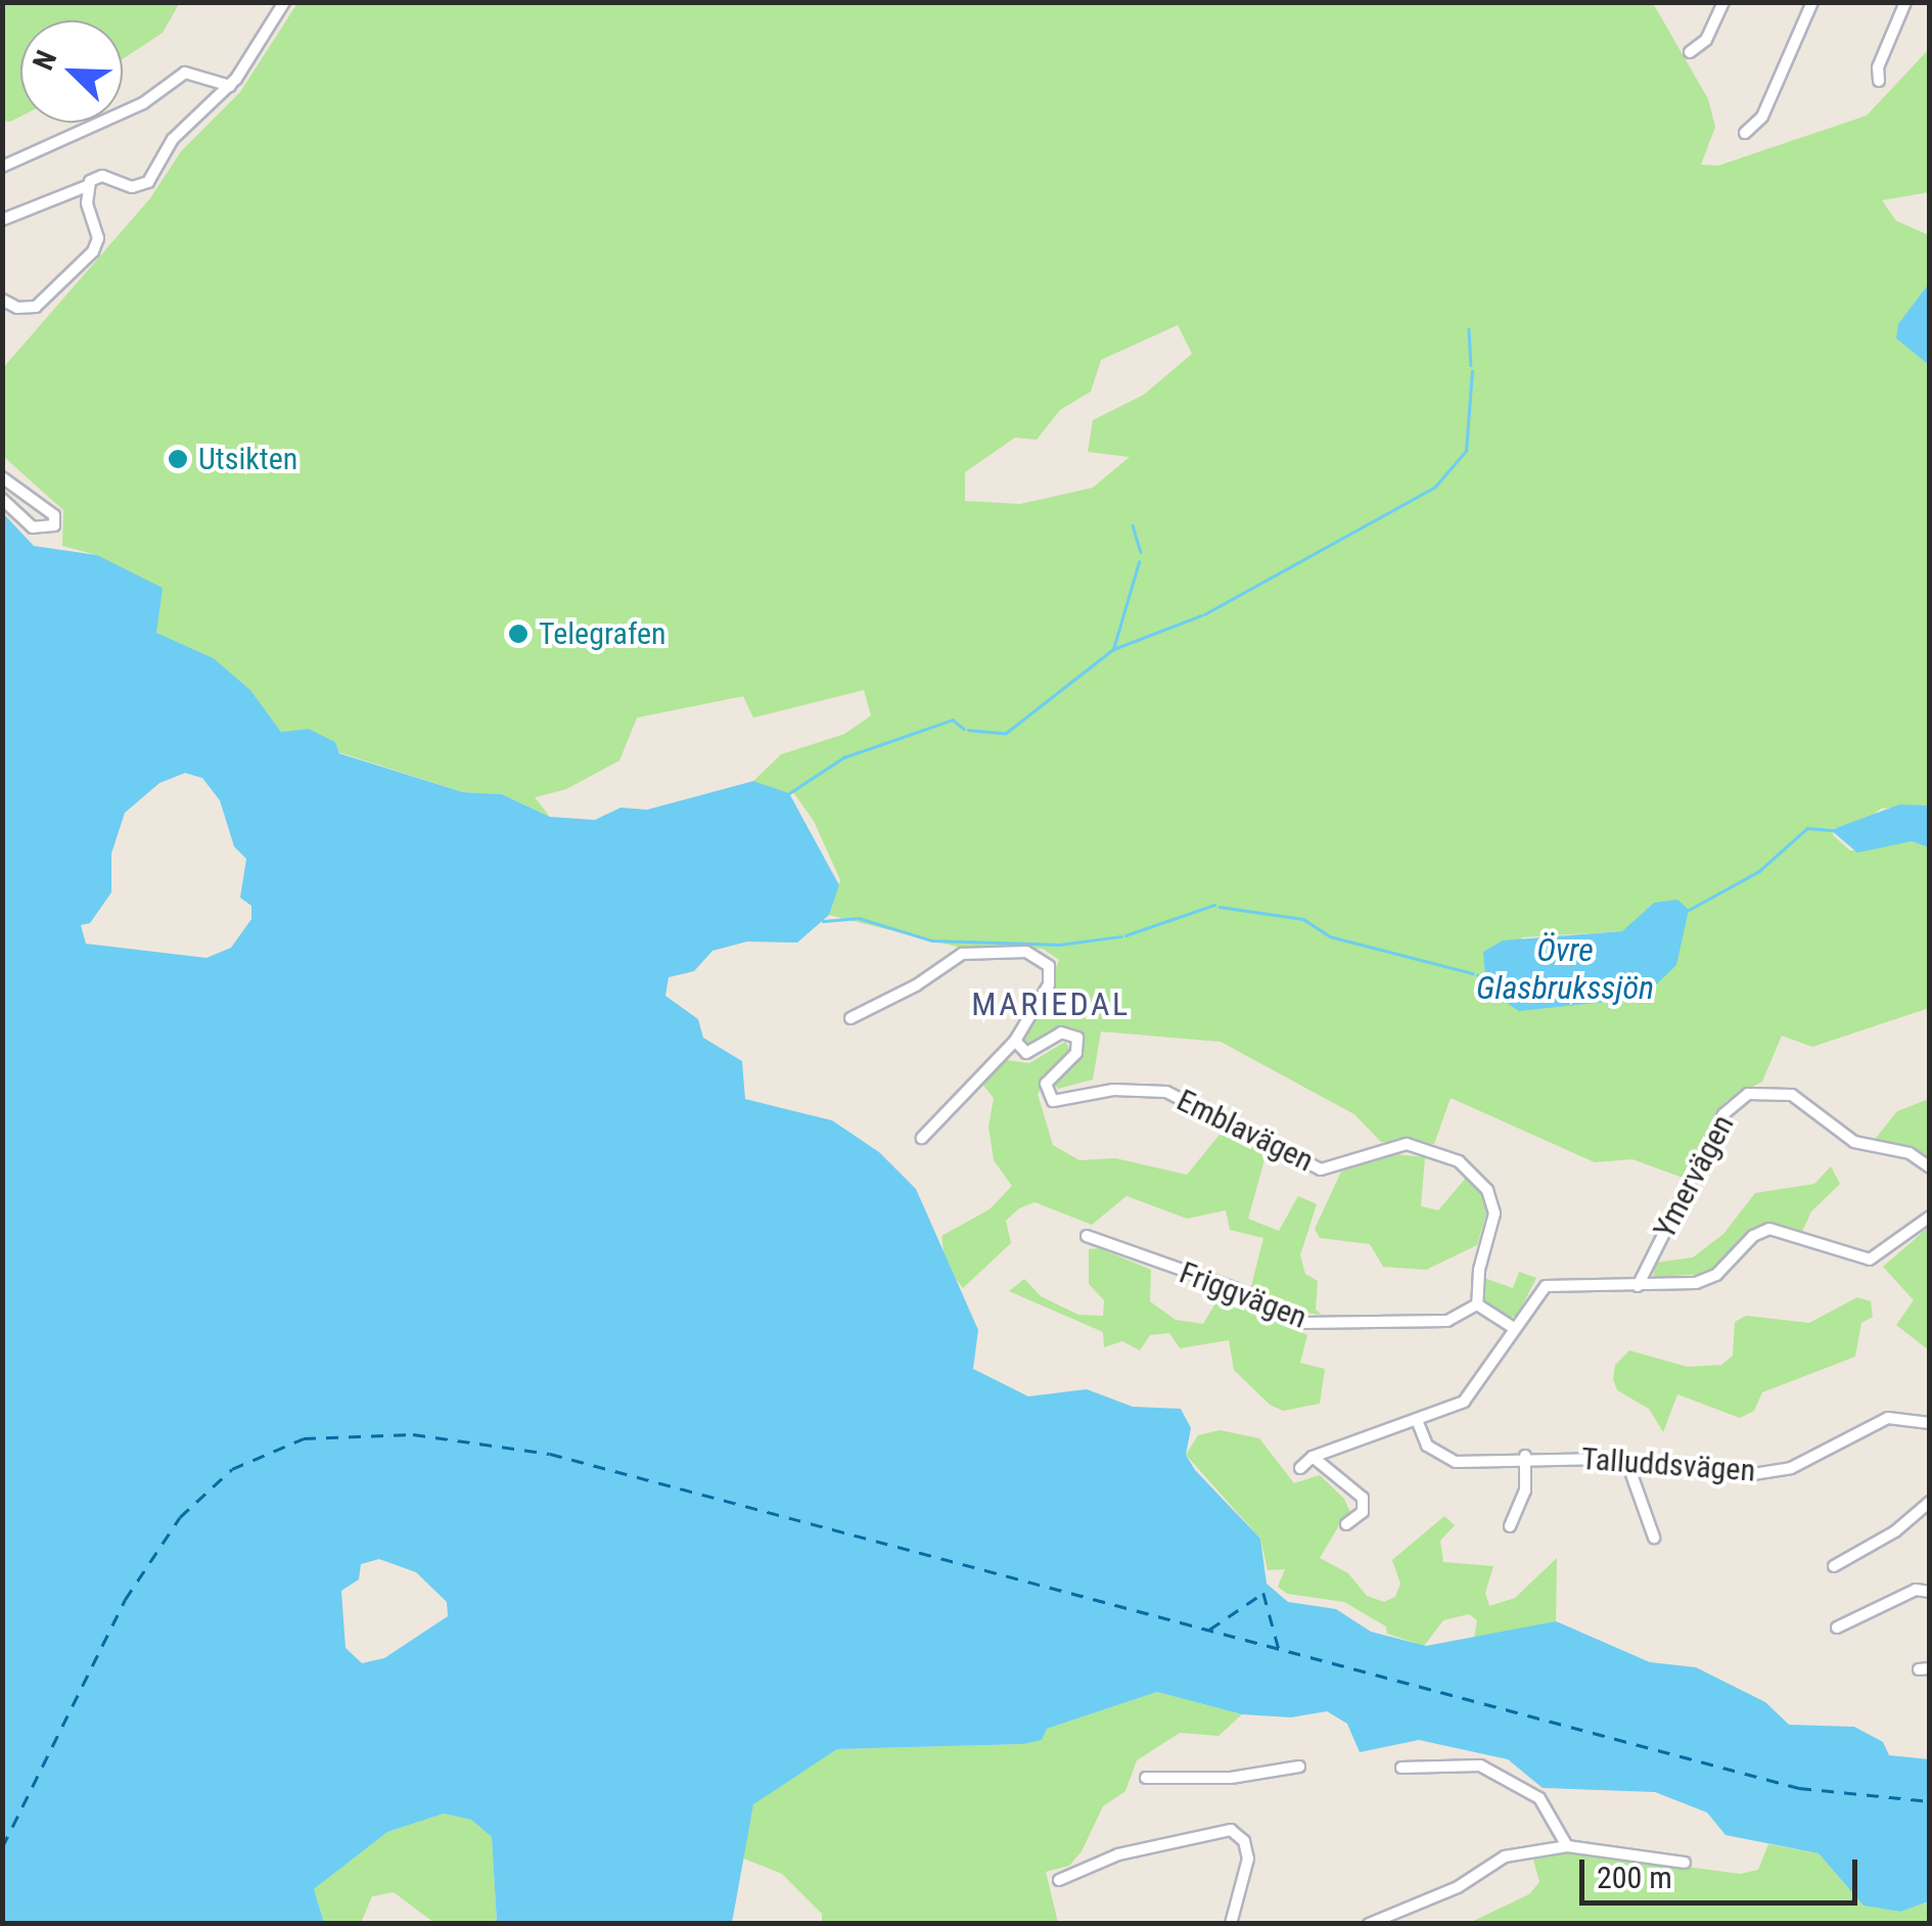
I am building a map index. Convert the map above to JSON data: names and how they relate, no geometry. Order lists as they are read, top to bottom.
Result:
{
  "streets": {
    "street": [
      "Emblavägen",
      "Ymervägen",
      "Friggvägen",
      "Talluddsvägen"
    ]
  },
  "crossings": [
    ["Emblavägen", "Friggvägen"]
  ],
  "districts": ["MARIEDAL"],
  "water": ["Övre Glasbrukssjön"],
  "places": ["Utsikten", "Telegrafen"],
  "scale_bar": "200 m",
  "north": "top left"
}
